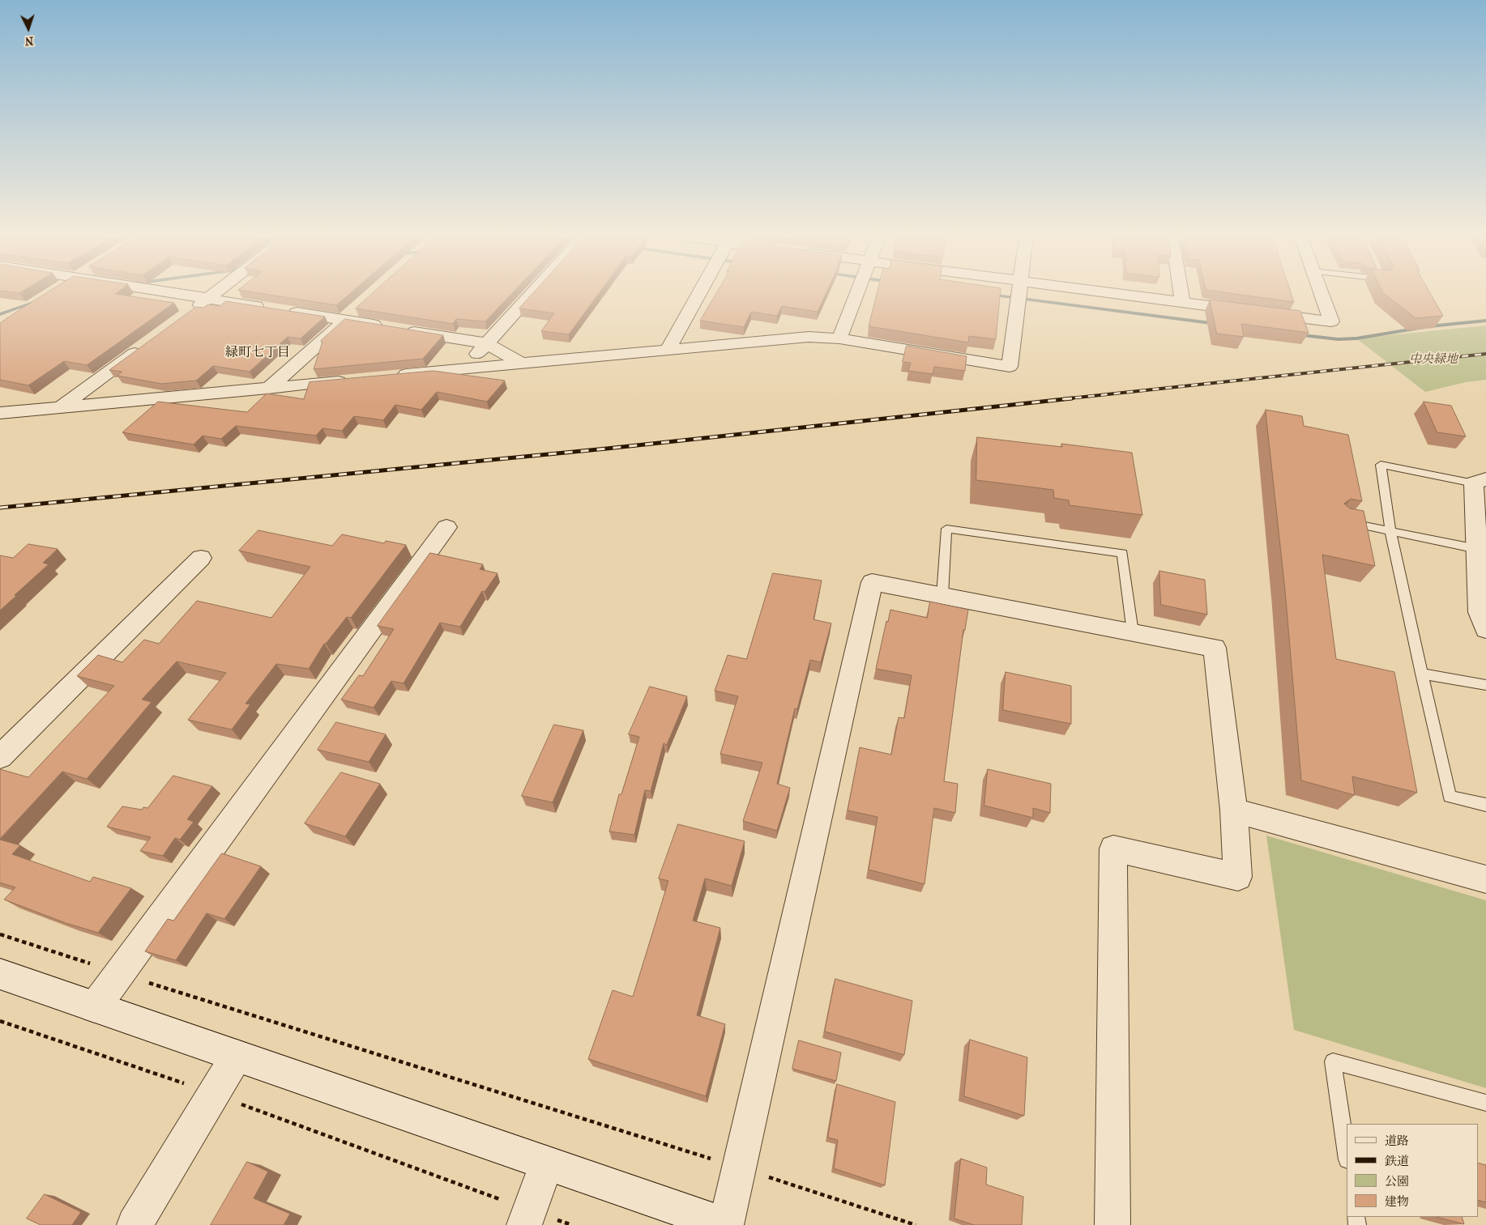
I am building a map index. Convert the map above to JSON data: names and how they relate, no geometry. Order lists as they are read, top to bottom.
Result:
{
  "districts": ["緑町七丁目"],
  "parks": ["中央緑地"],
  "legend": [
    "道路",
    "鉄道",
    "公園",
    "建物"
  ],
  "north": "bottom"
}
